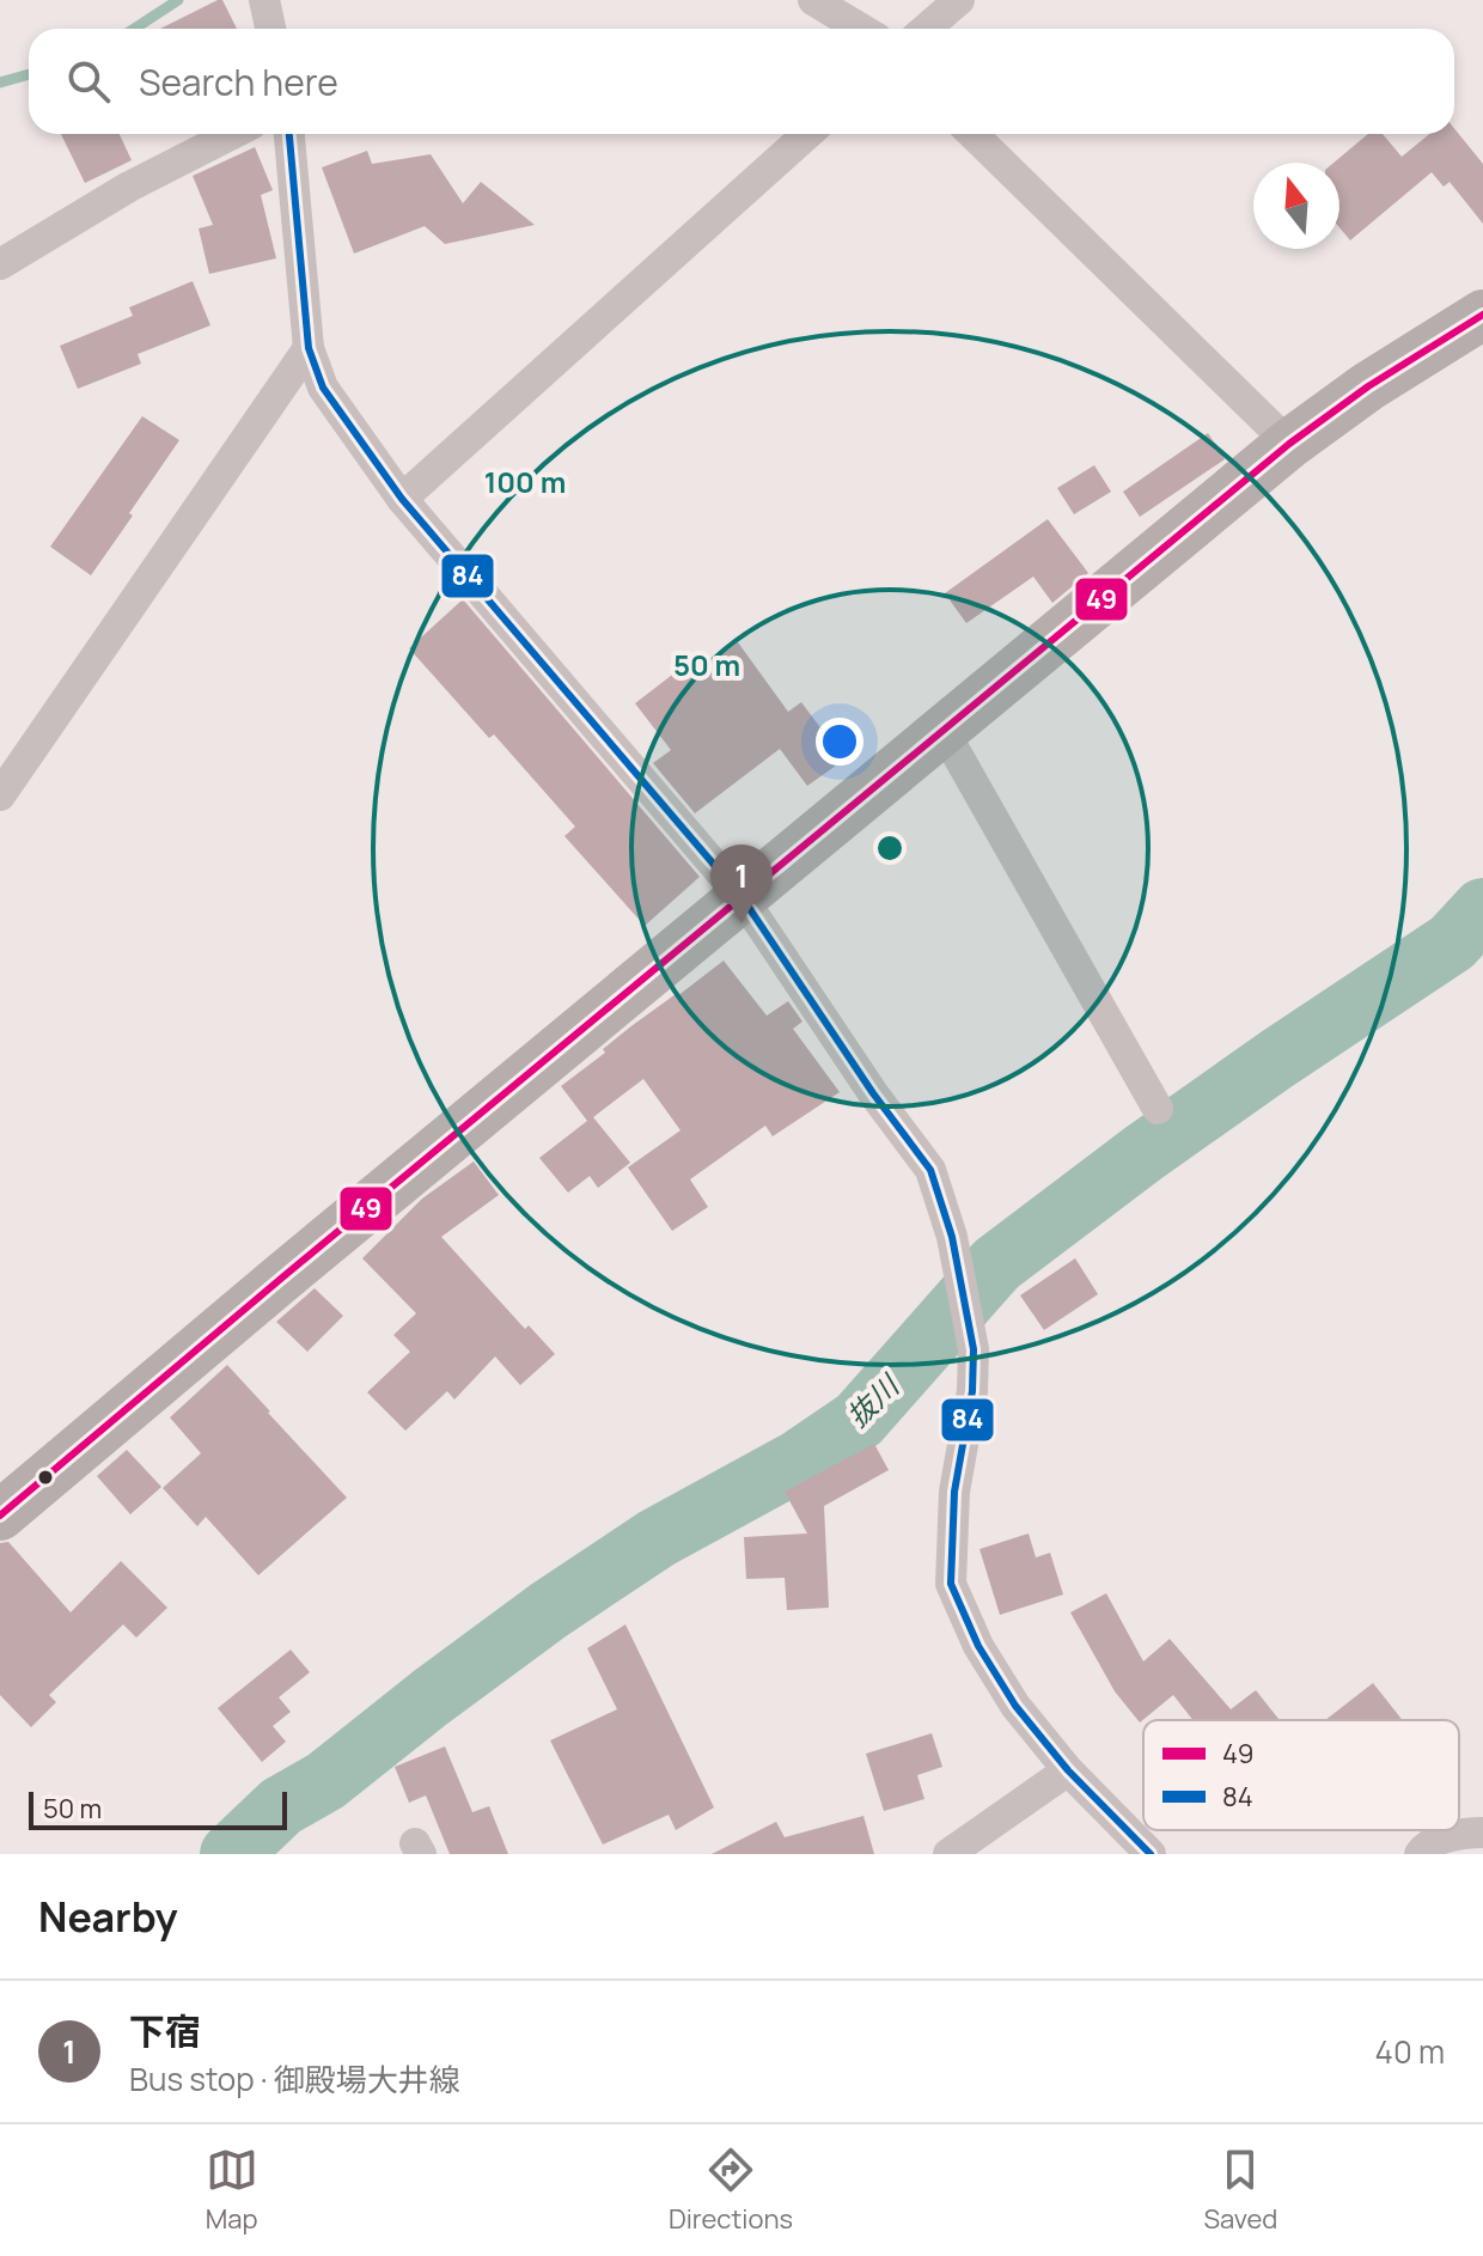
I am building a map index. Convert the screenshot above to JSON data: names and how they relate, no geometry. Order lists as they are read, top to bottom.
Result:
{
  "water": ["抜川"],
  "lines": ["transit line 84", "transit line 49"],
  "legend": ["49", "84"],
  "scale_bar": "50 m",
  "north": "top",
  "page": {
    "search": "Search here",
    "pins": "1",
    "scale": "50 m",
    "heading": "Nearby",
    "list": [
      {
        "mark": "1",
        "name": "下宿",
        "note": "Bus stop · 御殿場大井線",
        "value": "40 m"
      }
    ],
    "nav": ["Map", "Directions", "Saved"]
  },
  "rings": ["100 m", "50 m"]
}
